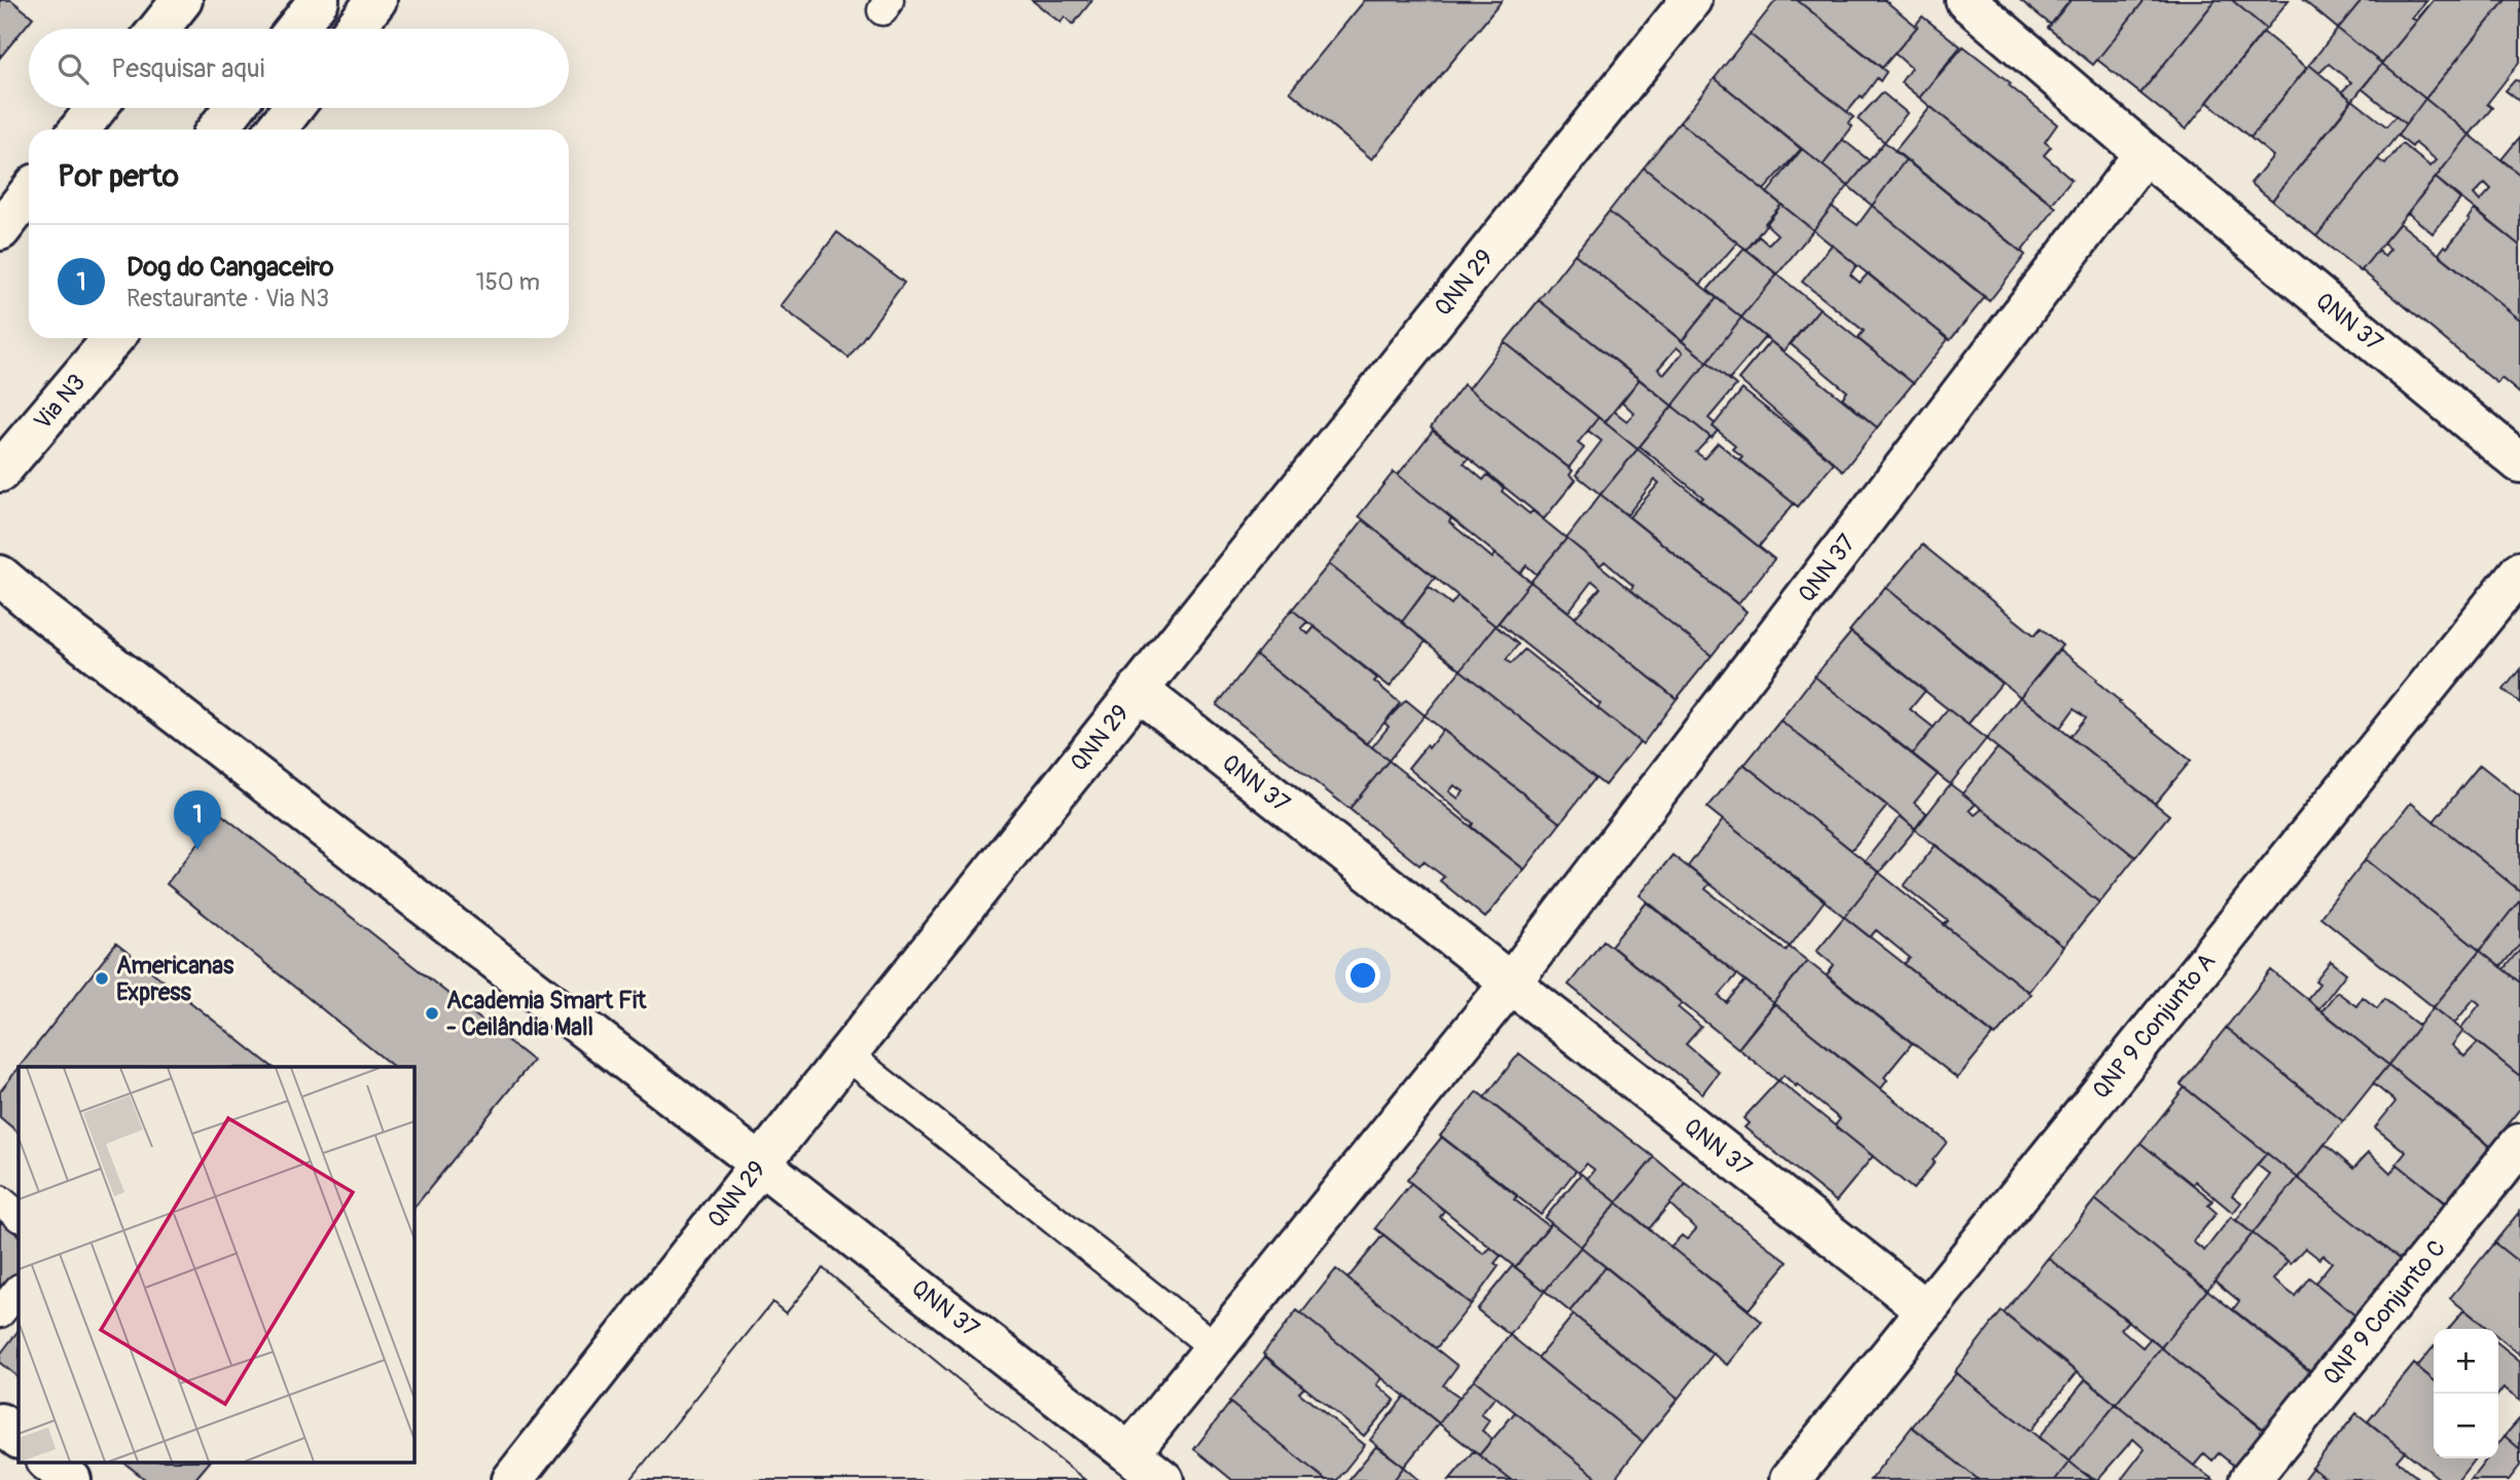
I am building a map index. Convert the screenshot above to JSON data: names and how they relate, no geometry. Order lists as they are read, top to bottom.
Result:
{
  "streets": {
    "street": [
      "QNN 29",
      "QNN 37",
      "Via N3",
      "QNP 9 Conjunto A",
      "QNP 9 Conjunto C"
    ]
  },
  "crossings": [
    ["QNN 29", "QNN 37"],
    ["QNN 37", "QNP 9 Conjunto A"]
  ],
  "places": ["Americanas Express", "Academia Smart Fit - Ceilândia Mall"],
  "page": {
    "search": "Pesquisar aqui",
    "heading": "Por perto",
    "list": [
      {
        "mark": "1",
        "name": "Dog do Cangaceiro",
        "note": "Restaurante · Via N3",
        "value": "150 m"
      }
    ],
    "pins": "1",
    "map_buttons": ["+", "−"]
  }
}
